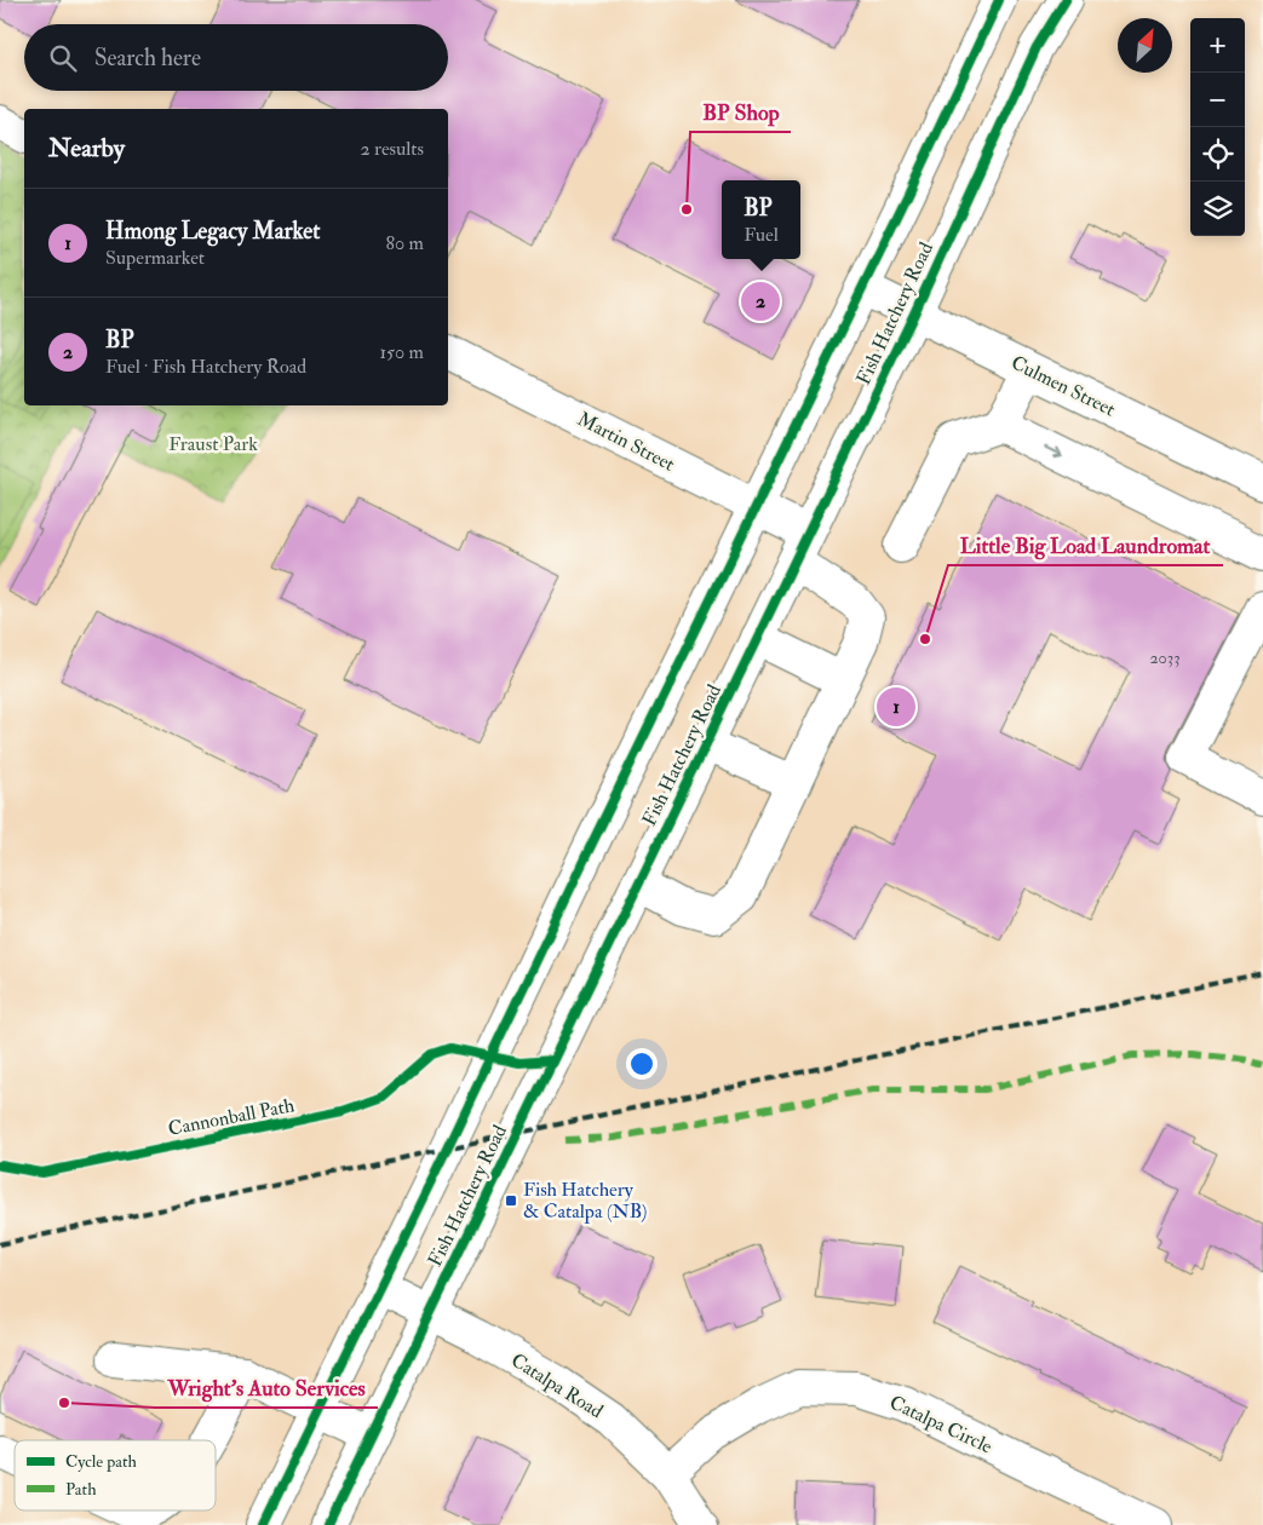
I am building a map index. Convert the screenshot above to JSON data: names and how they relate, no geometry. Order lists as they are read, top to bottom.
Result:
{
  "streets": {
    "main road": [
      "Fish Hatchery Road",
      "Culmen Street",
      "Martin Street",
      "Catalpa Road",
      "Catalpa Circle"
    ],
    "cycle path": ["Cannonball Path"]
  },
  "crossings": [
    ["Fish Hatchery Road", "Culmen Street"],
    ["Fish Hatchery Road", "Martin Street"],
    ["Fish Hatchery Road", "Catalpa Road"],
    ["Catalpa Road", "Catalpa Circle"]
  ],
  "parks": ["Fraust Park"],
  "places": {
    "other": ["BP Shop", "Little Big Load Laundromat", "Wright's Auto Services"],
    "transit": ["Fish Hatchery & Catalpa (NB)"]
  },
  "house_numbers": ["2033"],
  "legend": ["Cycle path", "Path"],
  "north": "top right",
  "page": {
    "map_buttons": ["+", "−"],
    "search": "Search here",
    "heading": ["Nearby", "2 results"],
    "popup": ["BP", "Fuel"],
    "list": [
      {
        "mark": "1",
        "name": "Hmong Legacy Market",
        "note": "Supermarket",
        "value": "80 m"
      },
      {
        "mark": "2",
        "name": "BP",
        "note": "Fuel · Fish Hatchery Road",
        "value": "150 m"
      }
    ],
    "pins": ["2", "1"]
  }
}
